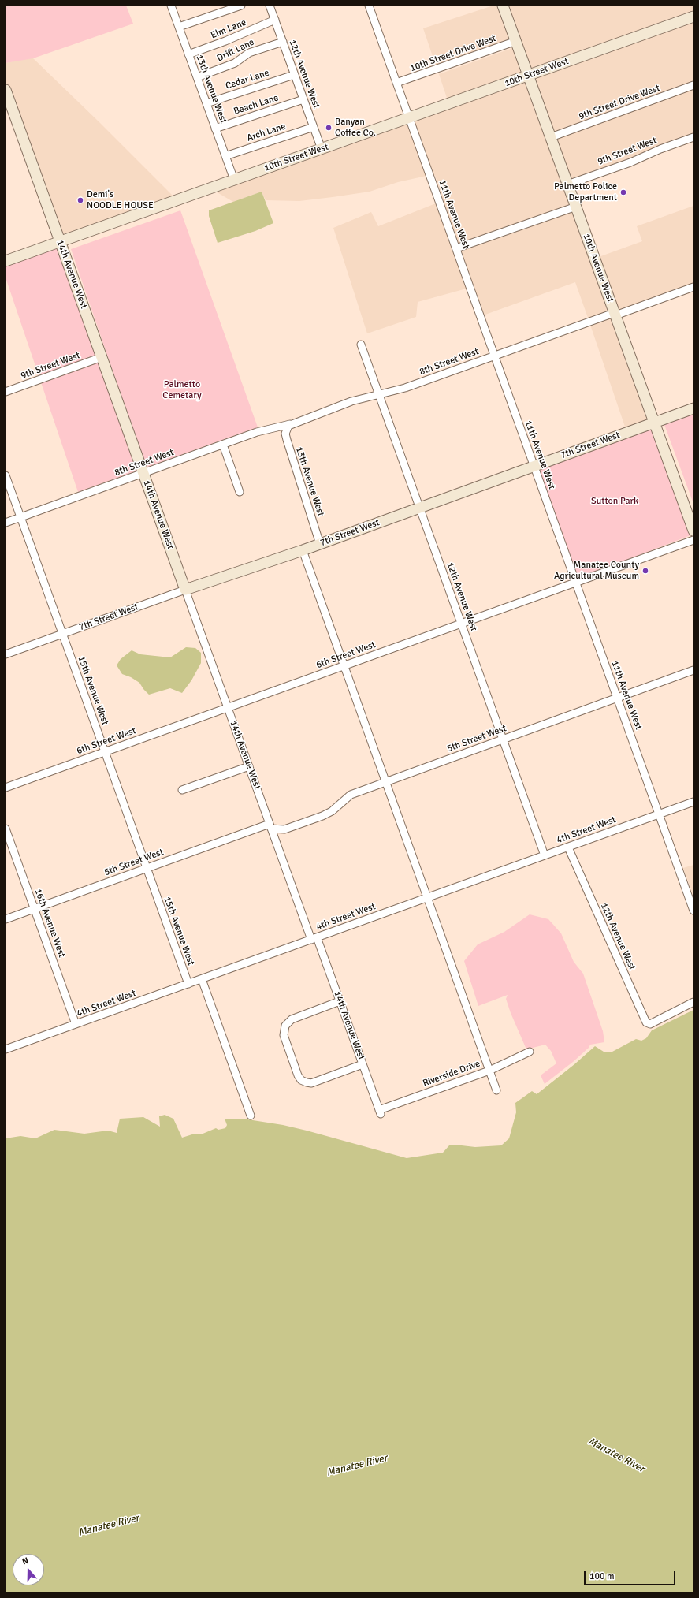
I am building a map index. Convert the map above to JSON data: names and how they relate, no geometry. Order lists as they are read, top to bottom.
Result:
{
  "streets": {
    "street": [
      "Elm Lane",
      "Drift Lane",
      "10th Street Drive West",
      "10th Street West",
      "12th Avenue West",
      "Cedar Lane",
      "13th Avenue West",
      "9th Street Drive West",
      "Beach Lane",
      "Arch Lane",
      "9th Street West",
      "11th Avenue West",
      "10th Avenue West",
      "14th Avenue West",
      "8th Street West",
      "7th Street West",
      "6th Street West",
      "15th Avenue West",
      "5th Street West",
      "4th Street West",
      "16th Avenue West",
      "Riverside Drive"
    ]
  },
  "crossings": [
    ["Elm Lane", "12th Avenue West"],
    ["Elm Lane", "13th Avenue West"],
    ["Drift Lane", "12th Avenue West"],
    ["Drift Lane", "13th Avenue West"],
    ["10th Street Drive West", "11th Avenue West"],
    ["10th Street Drive West", "10th Avenue West"],
    ["10th Street West", "12th Avenue West"],
    ["10th Street West", "13th Avenue West"],
    ["10th Street West", "11th Avenue West"],
    ["10th Street West", "10th Avenue West"],
    ["10th Street West", "14th Avenue West"],
    ["12th Avenue West", "Cedar Lane"],
    ["12th Avenue West", "Beach Lane"],
    ["12th Avenue West", "Arch Lane"],
    ["12th Avenue West", "8th Street West"],
    ["12th Avenue West", "7th Street West"],
    ["12th Avenue West", "6th Street West"],
    ["12th Avenue West", "5th Street West"],
    ["12th Avenue West", "4th Street West"],
    ["Cedar Lane", "13th Avenue West"],
    ["13th Avenue West", "Beach Lane"],
    ["13th Avenue West", "Arch Lane"],
    ["13th Avenue West", "8th Street West"],
    ["13th Avenue West", "7th Street West"],
    ["9th Street Drive West", "10th Avenue West"],
    ["9th Street West", "10th Avenue West"],
    ["9th Street West", "14th Avenue West"],
    ["11th Avenue West", "8th Street West"],
    ["11th Avenue West", "7th Street West"],
    ["11th Avenue West", "6th Street West"],
    ["11th Avenue West", "5th Street West"],
    ["11th Avenue West", "4th Street West"],
    ["10th Avenue West", "8th Street West"],
    ["10th Avenue West", "7th Street West"],
    ["14th Avenue West", "8th Street West"],
    ["14th Avenue West", "7th Street West"],
    ["14th Avenue West", "6th Street West"],
    ["14th Avenue West", "5th Street West"],
    ["14th Avenue West", "4th Street West"],
    ["14th Avenue West", "Riverside Drive"],
    ["8th Street West", "15th Avenue West"],
    ["7th Street West", "15th Avenue West"],
    ["6th Street West", "15th Avenue West"],
    ["15th Avenue West", "5th Street West"],
    ["15th Avenue West", "4th Street West"],
    ["5th Street West", "16th Avenue West"],
    ["4th Street West", "16th Avenue West"]
  ],
  "water": ["Manatee River"],
  "parks": ["Palmetto Cemetary", "Sutton Park"],
  "places": [
    "Banyan Coffee Co.",
    "Palmetto Police Department",
    "Demi's NOODLE HOUSE",
    "Manatee County Agricultural Museum"
  ],
  "scale_bar": "100 m",
  "north": "top"
}
